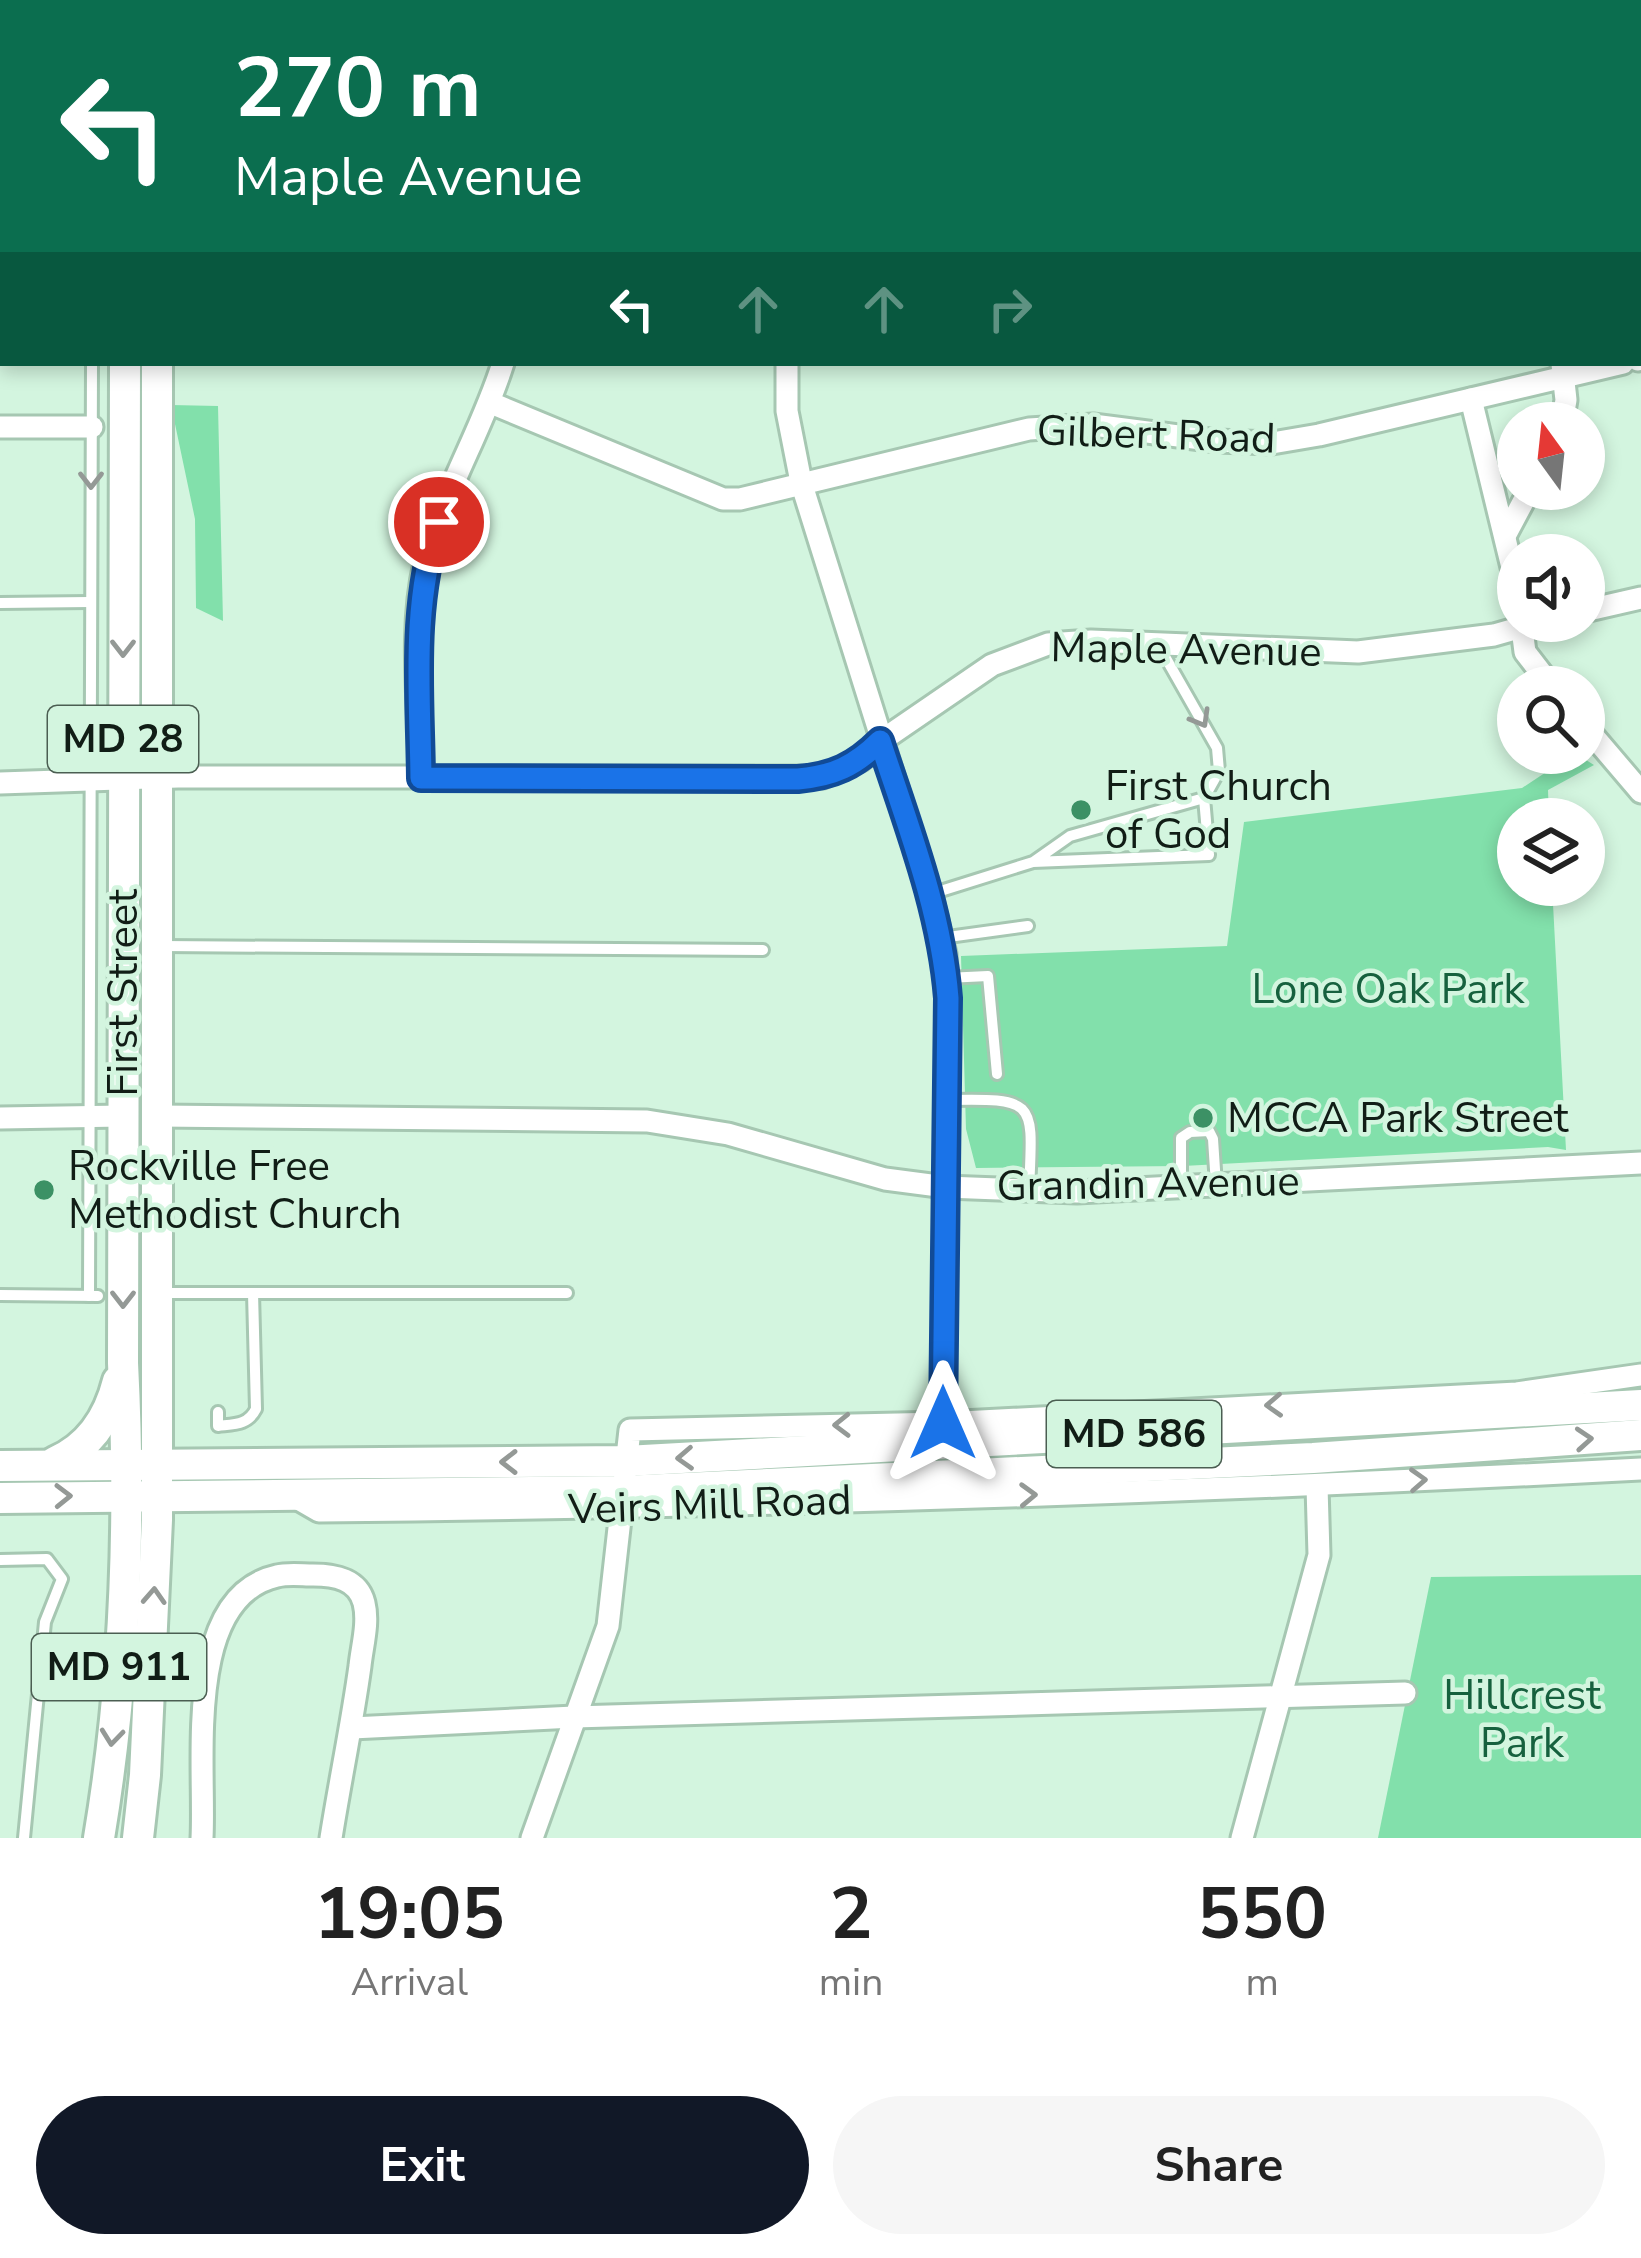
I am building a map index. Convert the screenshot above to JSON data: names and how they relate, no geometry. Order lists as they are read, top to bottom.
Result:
{
  "streets": {
    "main road": [
      "MD 28",
      "First Street",
      "MD 586",
      "Veirs Mill Road",
      "MD 911"
    ],
    "street": ["Gilbert Road", "Maple Avenue", "Grandin Avenue"]
  },
  "crossings": [
    ["Maple Avenue", "First Street"],
    ["MD 28", "First Street"],
    ["MD 28", "Veirs Mill Road"],
    ["First Street", "Grandin Avenue"],
    ["First Street", "Veirs Mill Road"]
  ],
  "parks": ["Lone Oak Park", "Hillcrest Park"],
  "places": ["First Church of God", "MCCA Park Street", "Rockville Free Methodist Church"],
  "north": "top",
  "page": {
    "turn": ["270 m", "Maple Avenue"],
    "eta": [
      "19:05",
      "Arrival",
      "2",
      "min",
      "550",
      "m"
    ],
    "buttons": ["Exit", "Share"]
  }
}
